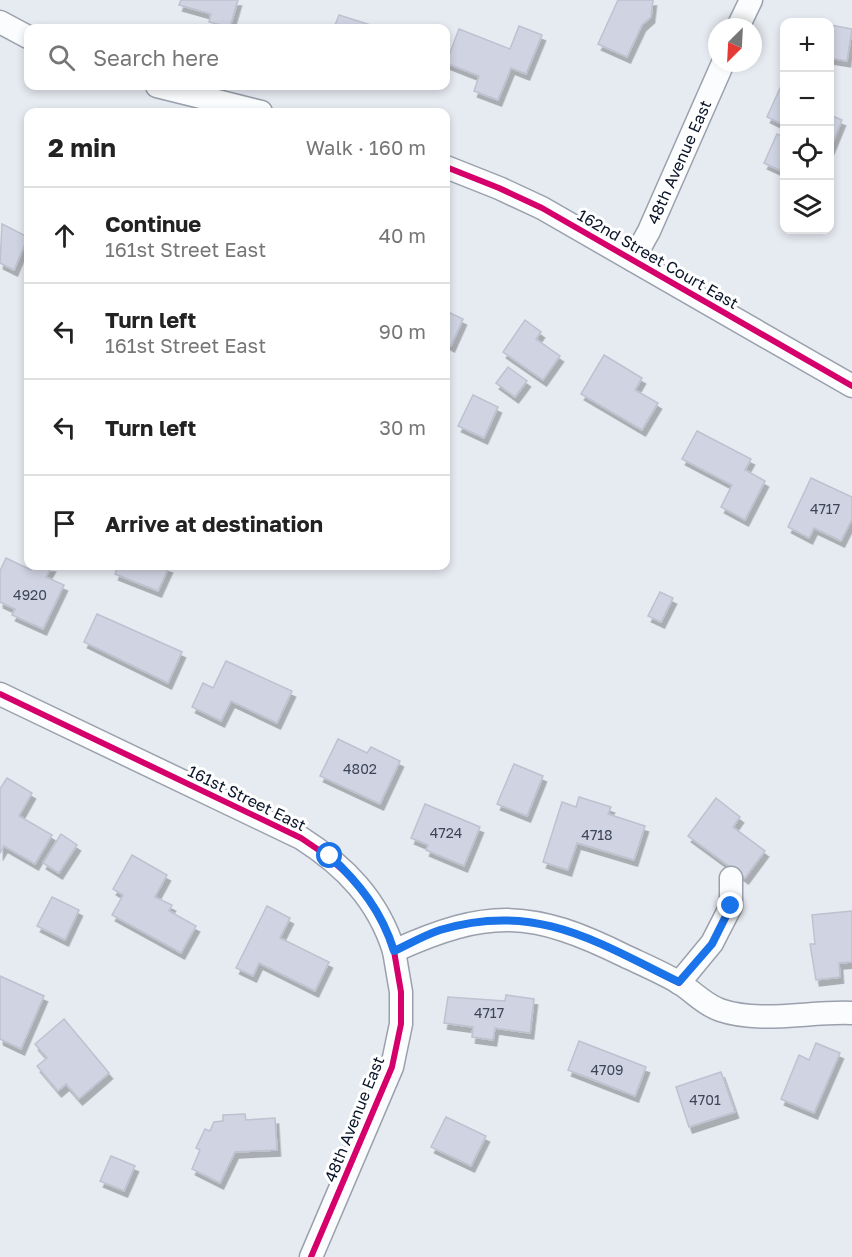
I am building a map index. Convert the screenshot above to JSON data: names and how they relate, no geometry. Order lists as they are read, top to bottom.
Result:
{
  "streets": {
    "street": ["48th Avenue East", "162nd Street Court East", "161st Street East"]
  },
  "crossings": [
    ["48th Avenue East", "162nd Street Court East"],
    ["48th Avenue East", "161st Street East"]
  ],
  "house_numbers": [
    "4717",
    "4920",
    "4802",
    "4724",
    "4718",
    "4717",
    "4709",
    "4701"
  ],
  "north": "bottom left",
  "page": {
    "map_buttons": ["+", "−"],
    "search": "Search here",
    "heading": ["2 min", "Walk · 160 m"],
    "list": [
      ["Continue", "161st Street East", "40 m"],
      ["Turn left", "161st Street East", "90 m"],
      ["Turn left", "30 m"],
      "Arrive at destination"
    ]
  }
}
